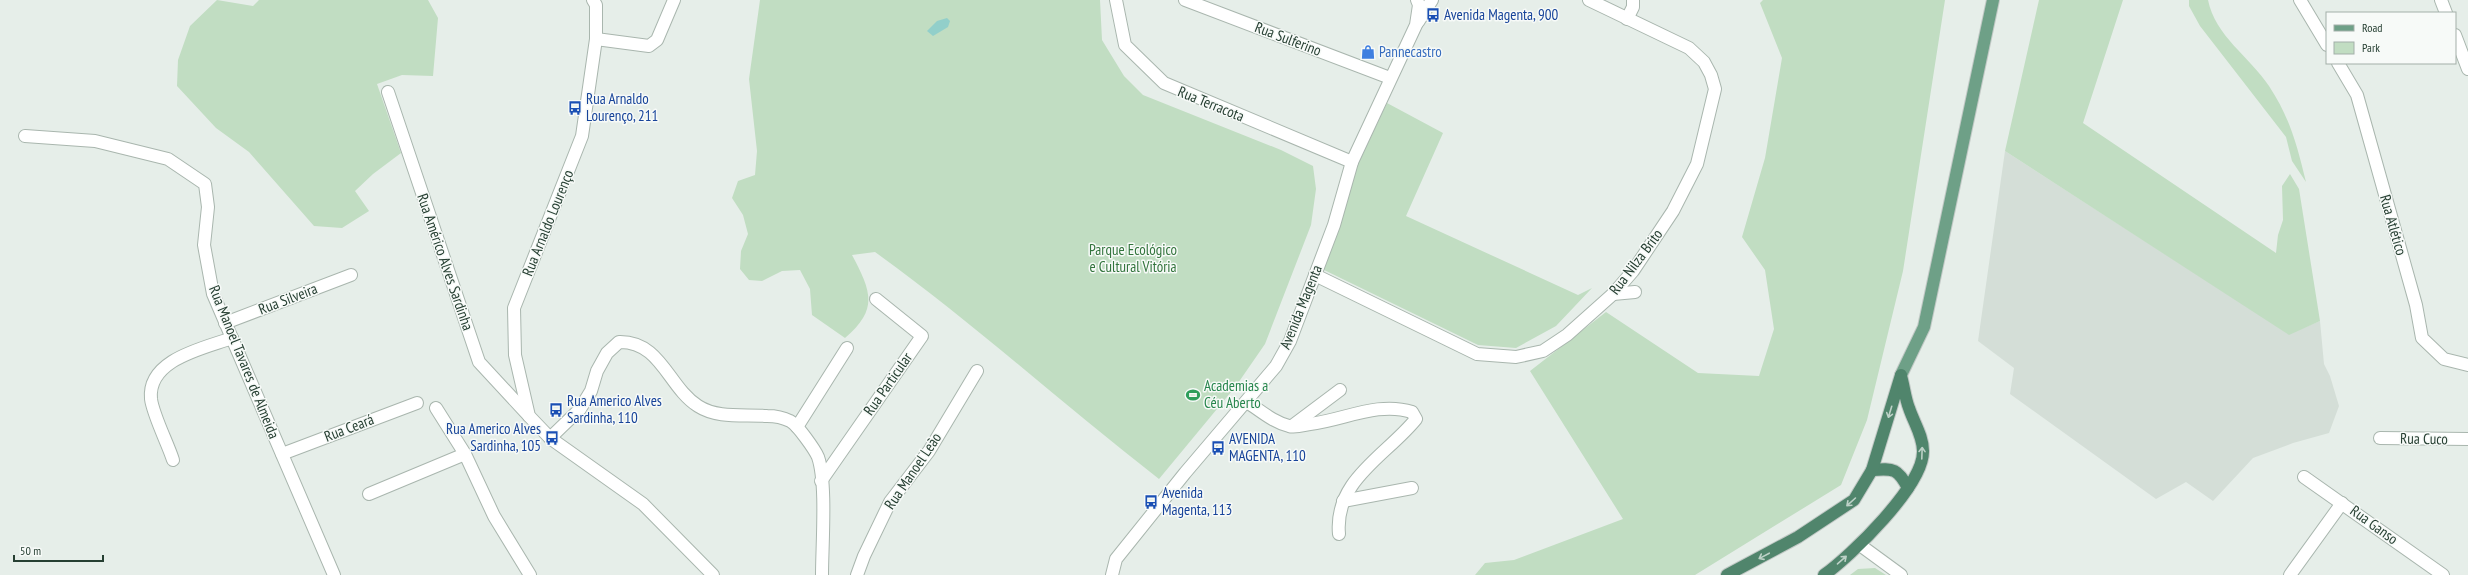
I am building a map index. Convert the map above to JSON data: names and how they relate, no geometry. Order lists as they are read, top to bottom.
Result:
{
  "streets": {
    "street": [
      "Rua Sulferino",
      "Rua Terracota",
      "Rua Arnaldo Lourenço",
      "Rua Atlético",
      "Rua Américo Alves Sardinha",
      "Rua Nilza Brito",
      "Rua Silveira",
      "Avenida Magenta",
      "Rua Manoel Tavares de Almeida",
      "Rua Particular",
      "Rua Ceará",
      "Rua Cuco",
      "Rua Manoel Leão",
      "Rua Ganso"
    ]
  },
  "crossings": [
    ["Rua Sulferino", "Avenida Magenta"],
    ["Rua Terracota", "Avenida Magenta"],
    ["Rua Arnaldo Lourenço", "Rua Américo Alves Sardinha"],
    ["Rua Nilza Brito", "Avenida Magenta"],
    ["Rua Silveira", "Rua Manoel Tavares de Almeida"],
    ["Rua Manoel Tavares de Almeida", "Rua Ceará"]
  ],
  "parks": ["Parque Ecológico e Cultural Vitória"],
  "places": {
    "bus stop": [
      "Avenida Magenta, 900",
      "Rua Arnaldo Lourenço, 211",
      "Rua Americo Alves Sardinha, 110",
      "Rua Americo Alves Sardinha, 105",
      "AVENIDA MAGENTA, 110",
      "Avenida Magenta, 113"
    ],
    "shop": ["Pannecastro"],
    "sports": ["Academias a Céu Aberto"]
  },
  "legend": ["Road", "Park"],
  "scale_bar": "50 m"
}
